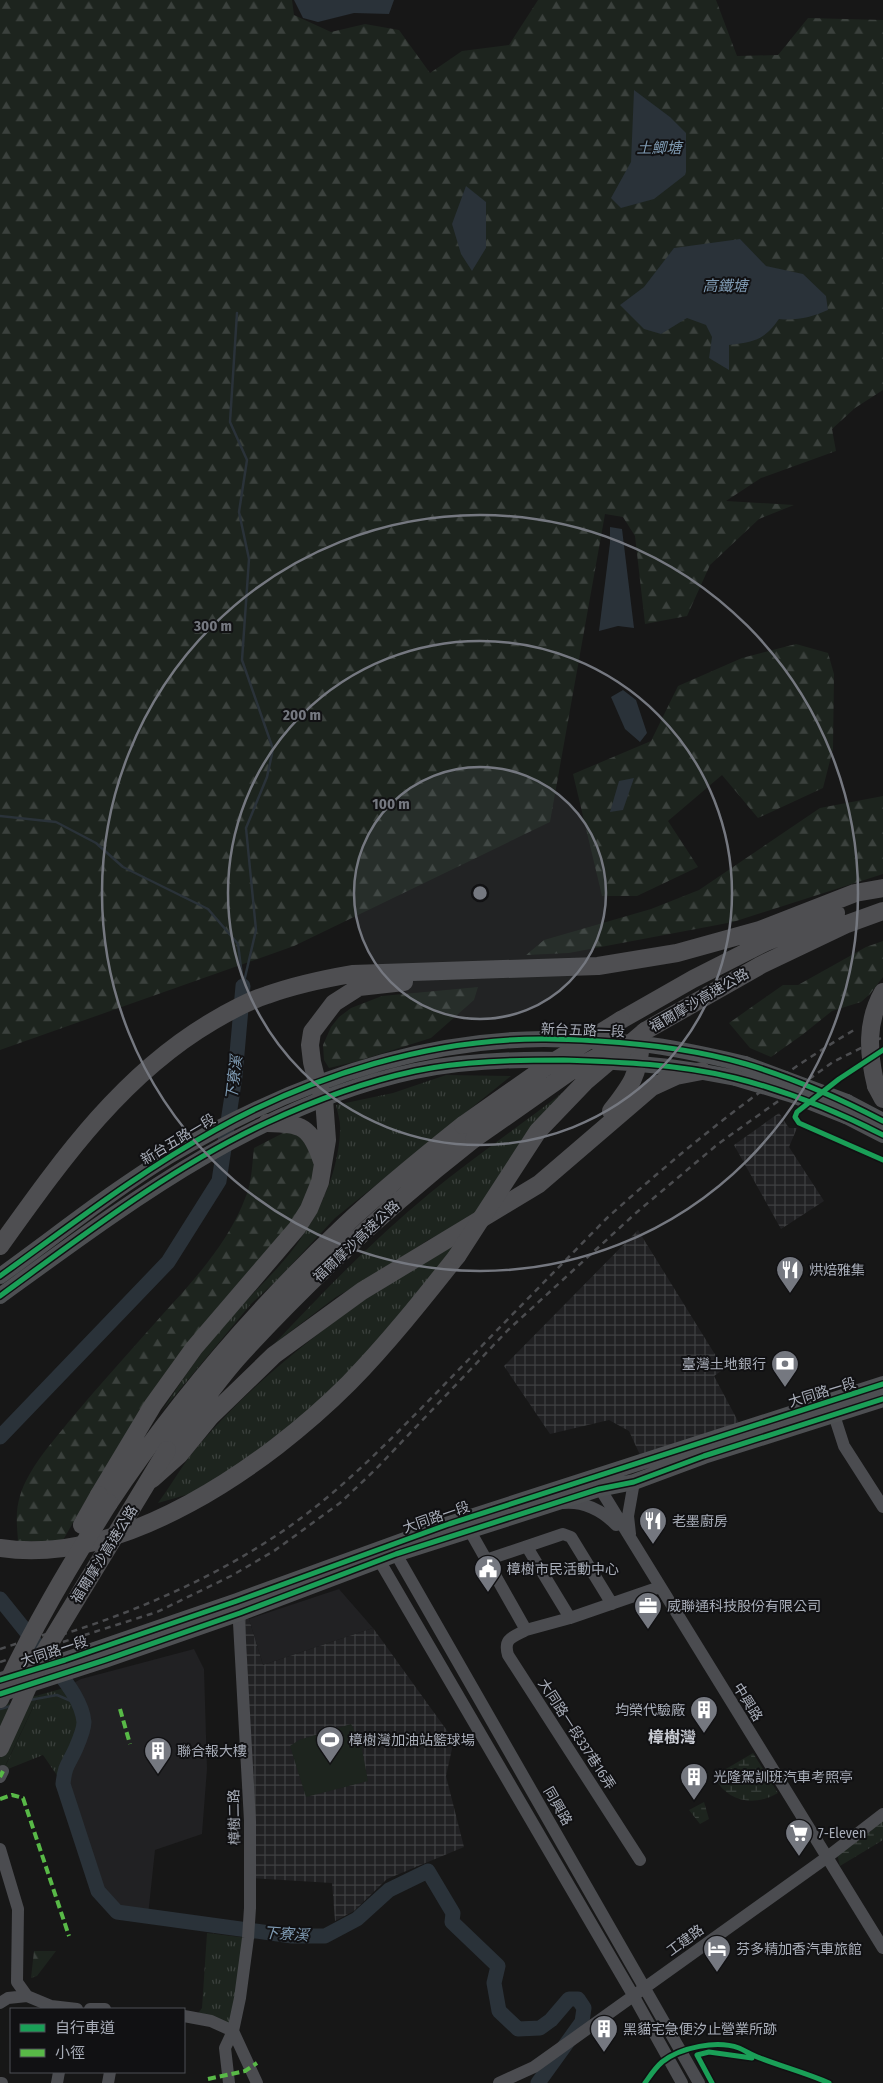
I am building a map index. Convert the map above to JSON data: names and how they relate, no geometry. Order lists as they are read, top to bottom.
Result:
{
  "streets": {
    "highway": ["福爾摩沙高速公路"],
    "main road": ["新台五路一段", "大同路一段"],
    "street": [
      "中興路",
      "大同路一段337巷16弄",
      "同興路",
      "樟樹二路",
      "工建路"
    ]
  },
  "crossings": [
    ["福爾摩沙高速公路", "新台五路一段"],
    ["大同路一段", "中興路"],
    ["大同路一段", "同興路"],
    ["大同路一段", "樟樹二路"],
    ["中興路", "工建路"],
    ["同興路", "工建路"]
  ],
  "districts": ["樟樹灣"],
  "water": ["土鯽塘", "高鐵塘", "下寮溪"],
  "places": {
    "restaurant": ["烘焙雅集", "老墨廚房"],
    "bank": ["臺灣土地銀行"],
    "public building": ["樟樹市民活動中心"],
    "office": ["威聯通科技股份有限公司"],
    "building": [
      "均榮代驗廠",
      "聯合報大樓",
      "光隆駕訓班汽車考照亭",
      "黑貓宅急便汐止營業所跡"
    ],
    "sports": ["樟樹灣加油站籃球場"],
    "supermarket": ["7-Eleven"],
    "hotel": ["芬多精加香汽車旅館"]
  },
  "legend": ["自行車道", "小徑"],
  "rings": ["300 m", "200 m", "100 m"]
}
